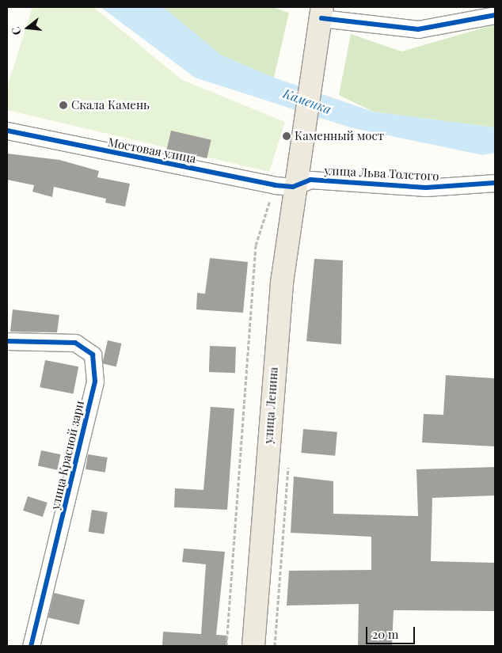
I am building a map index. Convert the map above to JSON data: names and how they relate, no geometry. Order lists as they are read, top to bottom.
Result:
{
  "streets": {
    "main road": ["улица Ленина"],
    "street": ["Мостовая улица", "улица Льва Толстого", "улица Красной зари"]
  },
  "crossings": [
    ["Мостовая улица", "улица Льва Толстого"],
    ["Мостовая улица", "улица Ленина"],
    ["улица Льва Толстого", "улица Ленина"]
  ],
  "water": ["Каменка"],
  "places": ["Скала Камень", "Каменный мост"],
  "scale_bar": "20 m",
  "north": "left"
}
